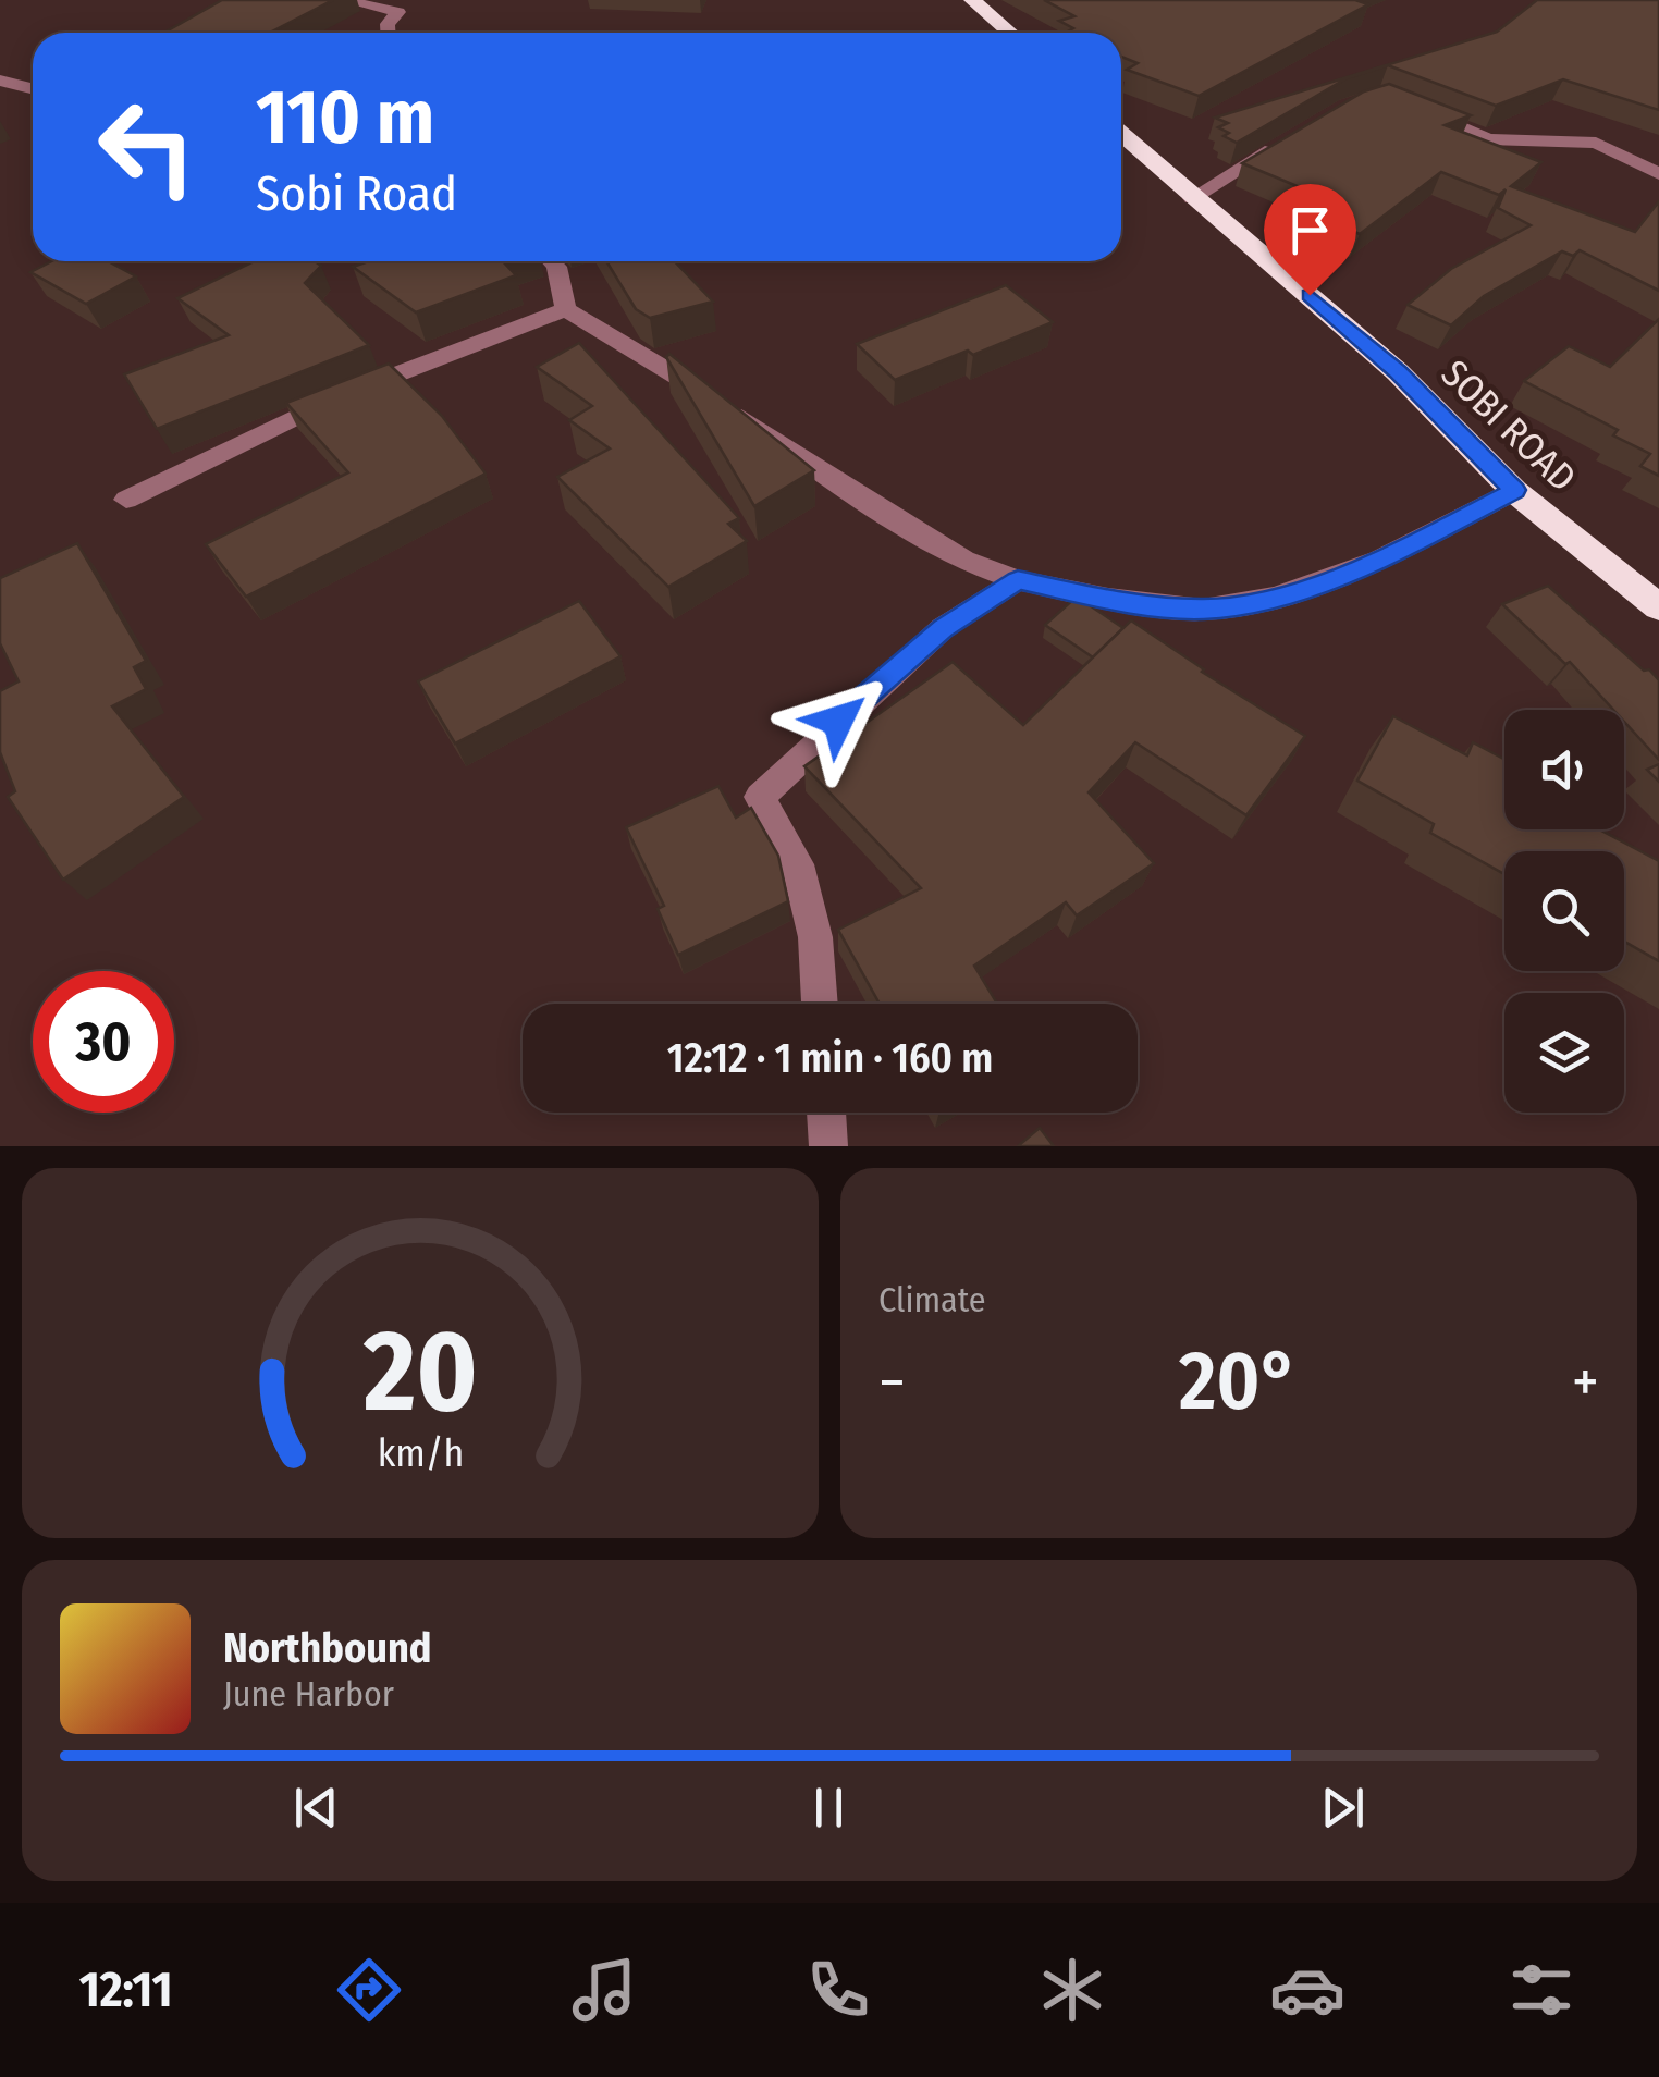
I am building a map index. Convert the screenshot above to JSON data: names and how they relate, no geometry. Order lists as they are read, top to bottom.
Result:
{
  "streets": {
    "highway": ["SOBI ROAD"]
  },
  "page": {
    "turn": ["110 m", "Sobi Road"],
    "limit": "30",
    "trip": "12:12 · 1 min · 160 m",
    "tile": "Climate",
    "heat": ["−", "20°", "+"],
    "song": ["Northbound", "June Harbor"],
    "tabs": "12:11",
    "gauge": ["20", "km/h"]
  }
}
